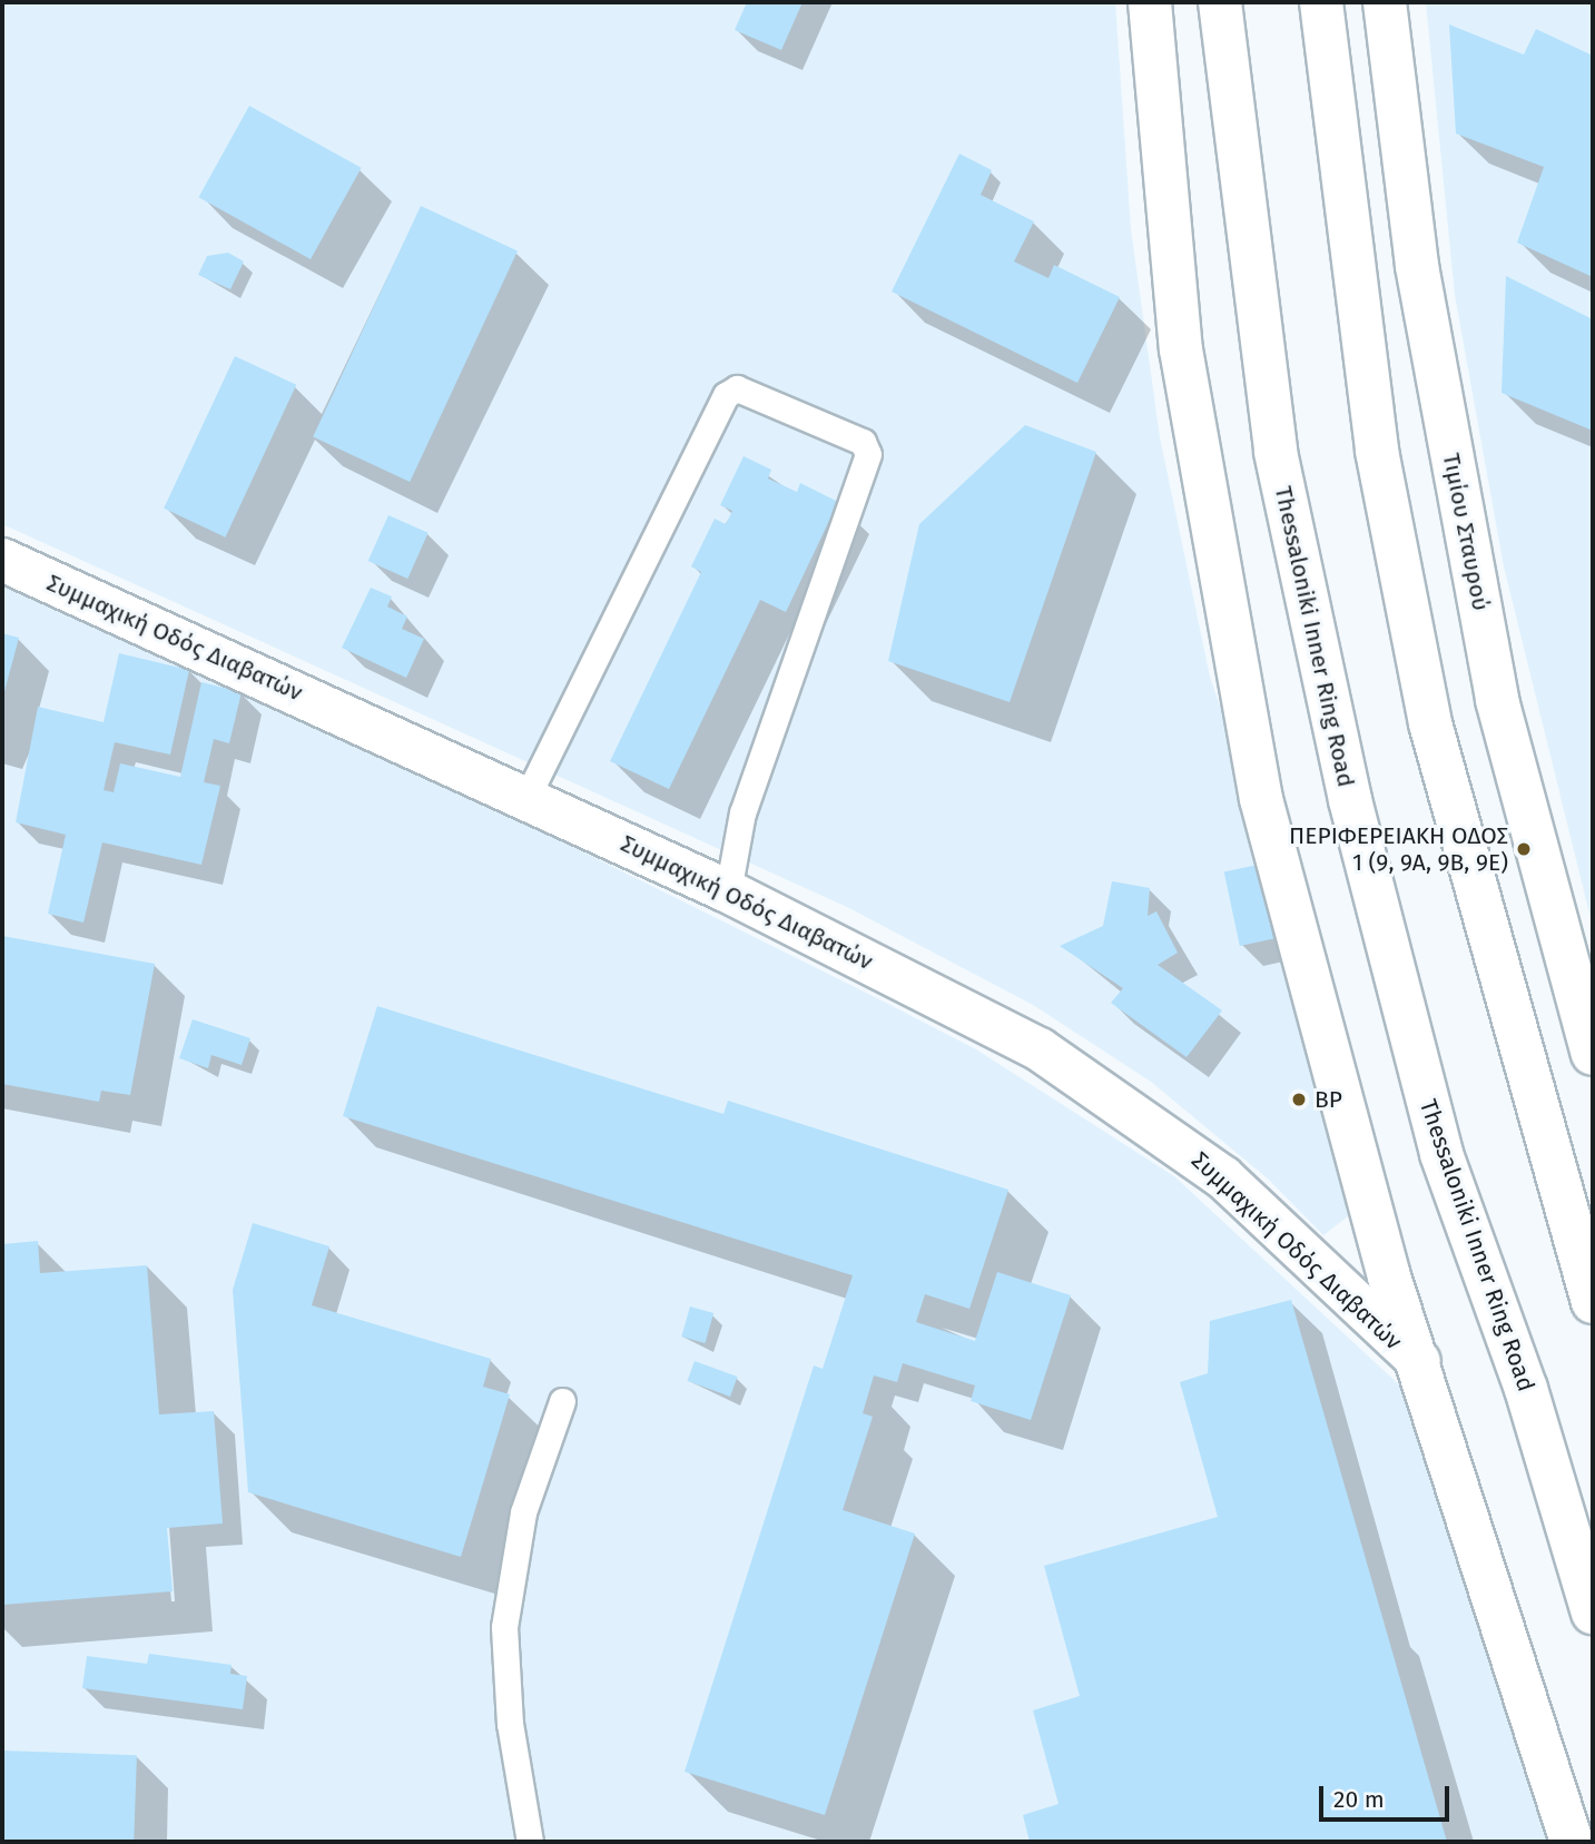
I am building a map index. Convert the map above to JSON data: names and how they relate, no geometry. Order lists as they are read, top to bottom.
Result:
{
  "streets": {
    "main road": ["Τιμίου Σταυρού", "Thessaloniki Inner Ring Road", "Συμμαχική Οδός Διαβατών"]
  },
  "places": ["ΠΕΡΙΦΕΡΕΙΑΚΗ ΟΔΟΣ 1 (9, 9Α, 9Β, 9Ε)", "BP"],
  "scale_bar": "20 m"
}
